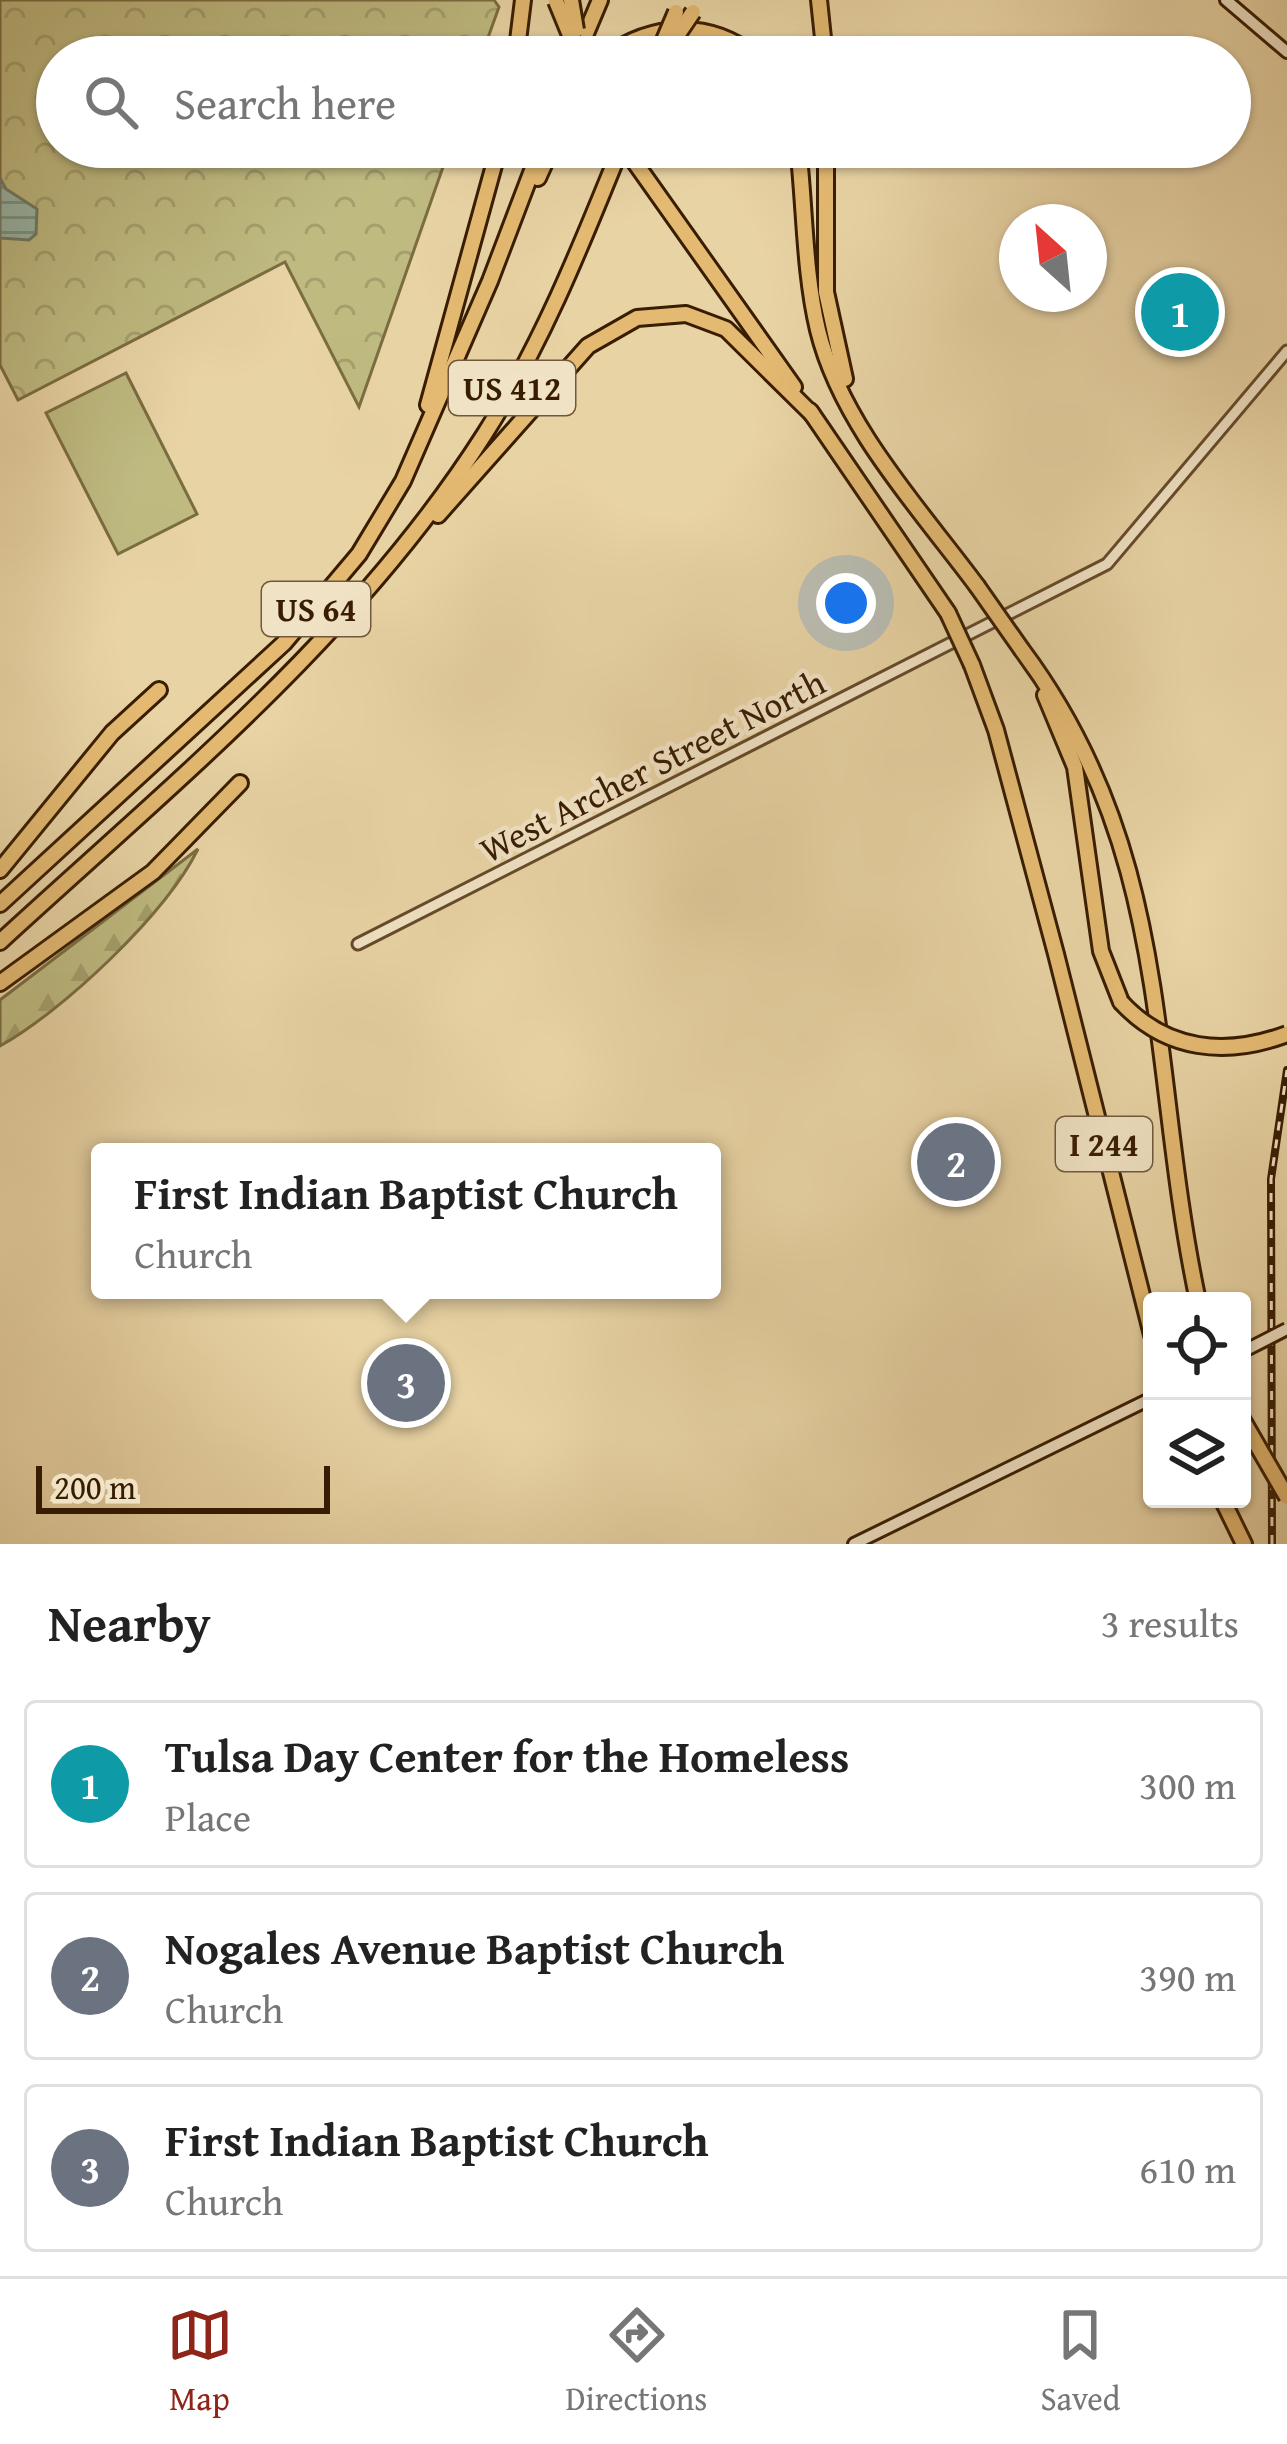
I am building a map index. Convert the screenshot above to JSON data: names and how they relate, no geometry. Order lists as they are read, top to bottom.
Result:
{
  "streets": {
    "highway": ["US 412", "US 64", "I 244"],
    "street": ["West Archer Street North"]
  },
  "crossings": [
    ["US 412", "US 64"],
    ["US 64", "I 244"]
  ],
  "scale_bar": "200 m",
  "north": "top left",
  "page": {
    "search": "Search here",
    "pins": ["1", "2", "3"],
    "popup": ["First Indian Baptist Church", "Church"],
    "scale": "200 m",
    "heading": ["Nearby", "3 results"],
    "list": [
      {
        "mark": "1",
        "name": "Tulsa Day Center for the Homeless",
        "note": "Place",
        "value": "300 m"
      },
      {
        "mark": "2",
        "name": "Nogales Avenue Baptist Church",
        "note": "Church",
        "value": "390 m"
      },
      {
        "mark": "3",
        "name": "First Indian Baptist Church",
        "note": "Church",
        "value": "610 m"
      }
    ],
    "nav": ["Map", "Directions", "Saved"]
  }
}
